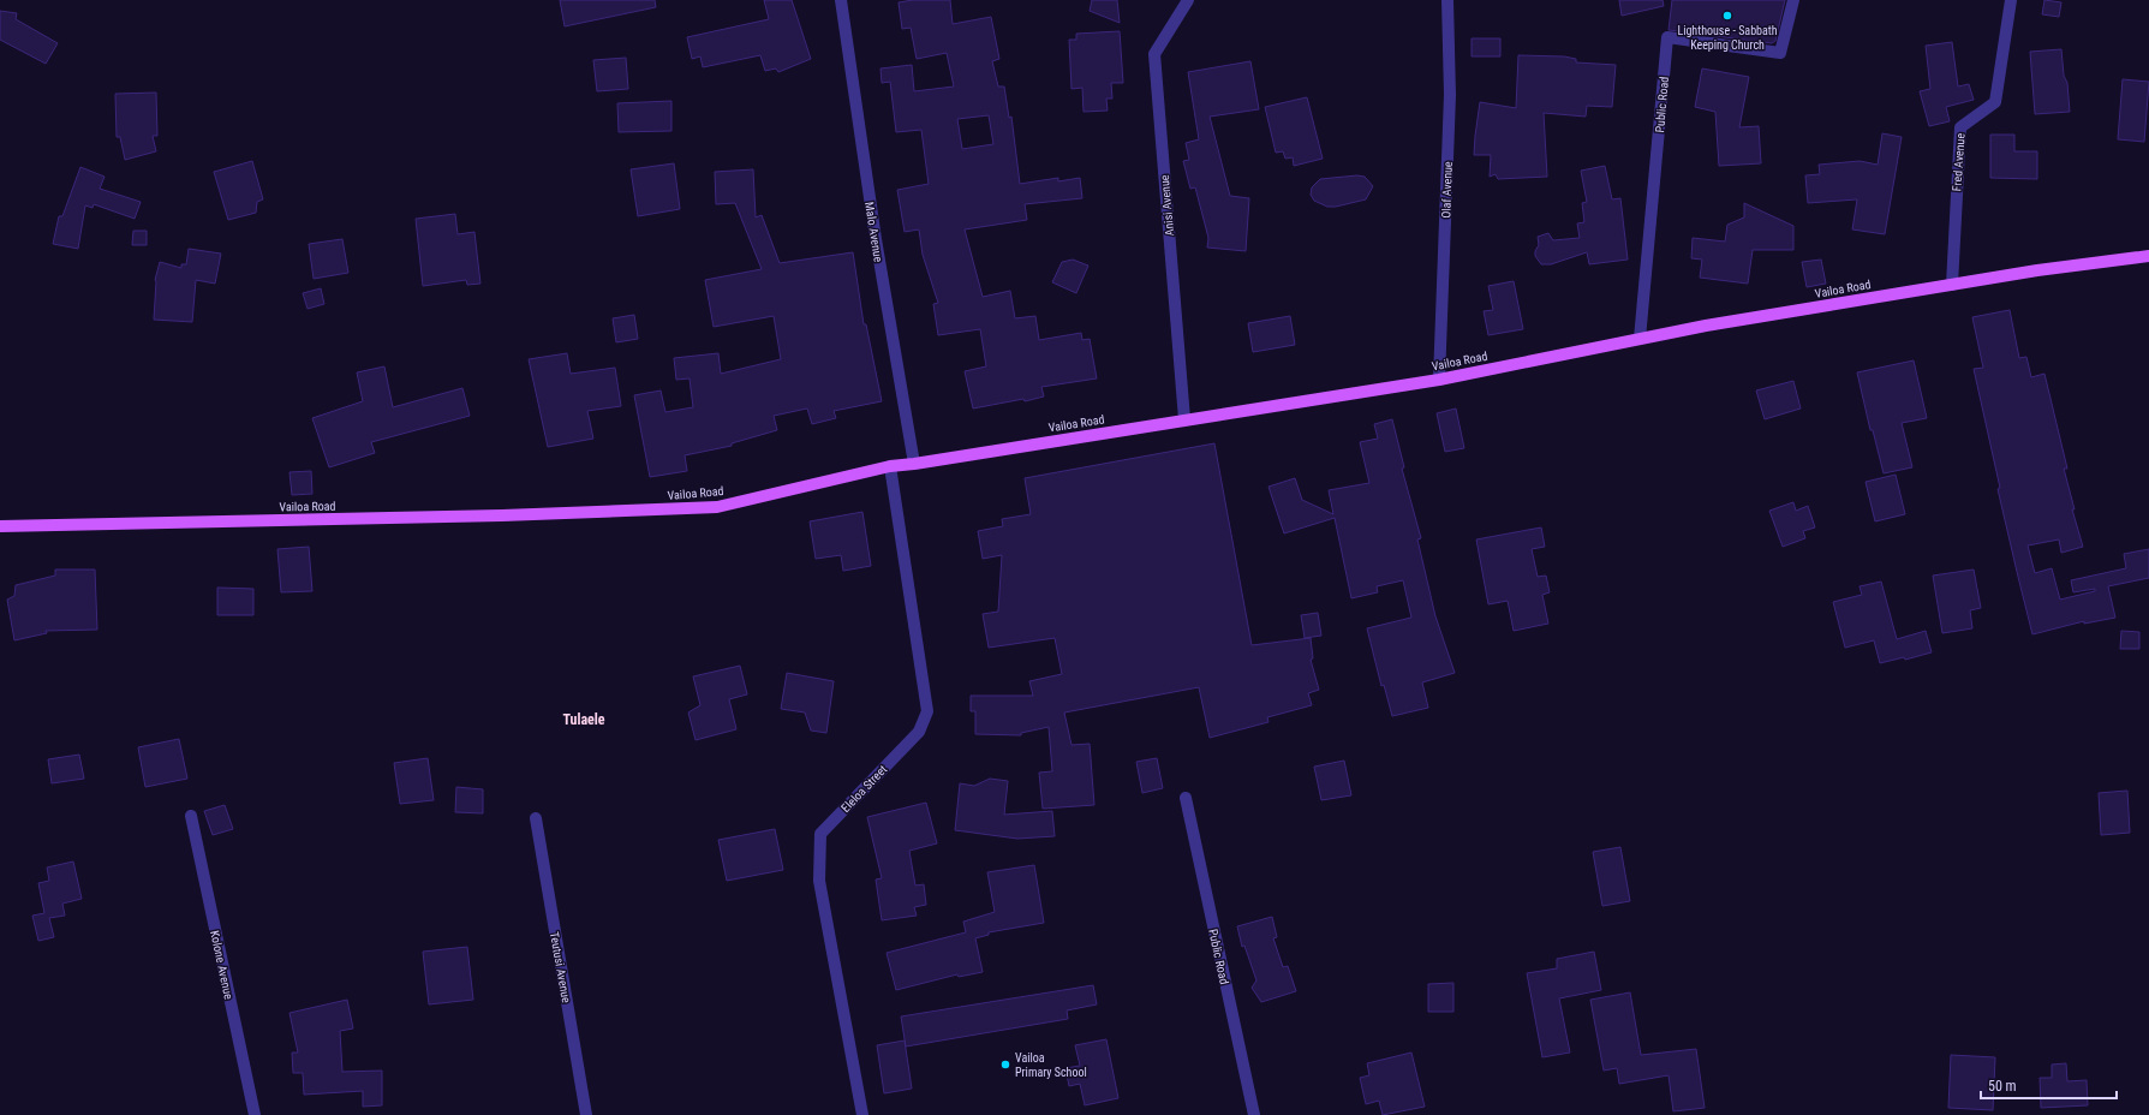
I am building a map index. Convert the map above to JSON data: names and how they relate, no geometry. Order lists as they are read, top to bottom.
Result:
{
  "streets": {
    "main road": ["Vailoa Road"],
    "street": [
      "Public Road",
      "Fred Avenue",
      "Olaf Avenue",
      "Anisi Avenue",
      "Malo Avenue",
      "Eleloa Street",
      "Kolone Avenue",
      "Teutusi Avenue"
    ]
  },
  "crossings": [
    ["Public Road", "Vailoa Road"],
    ["Fred Avenue", "Vailoa Road"],
    ["Olaf Avenue", "Vailoa Road"],
    ["Anisi Avenue", "Vailoa Road"],
    ["Malo Avenue", "Vailoa Road"],
    ["Vailoa Road", "Eleloa Street"]
  ],
  "districts": ["Tulaele"],
  "places": ["Lighthouse - Sabbath Keeping Church", "Vailoa Primary School"],
  "scale_bar": "50 m"
}
